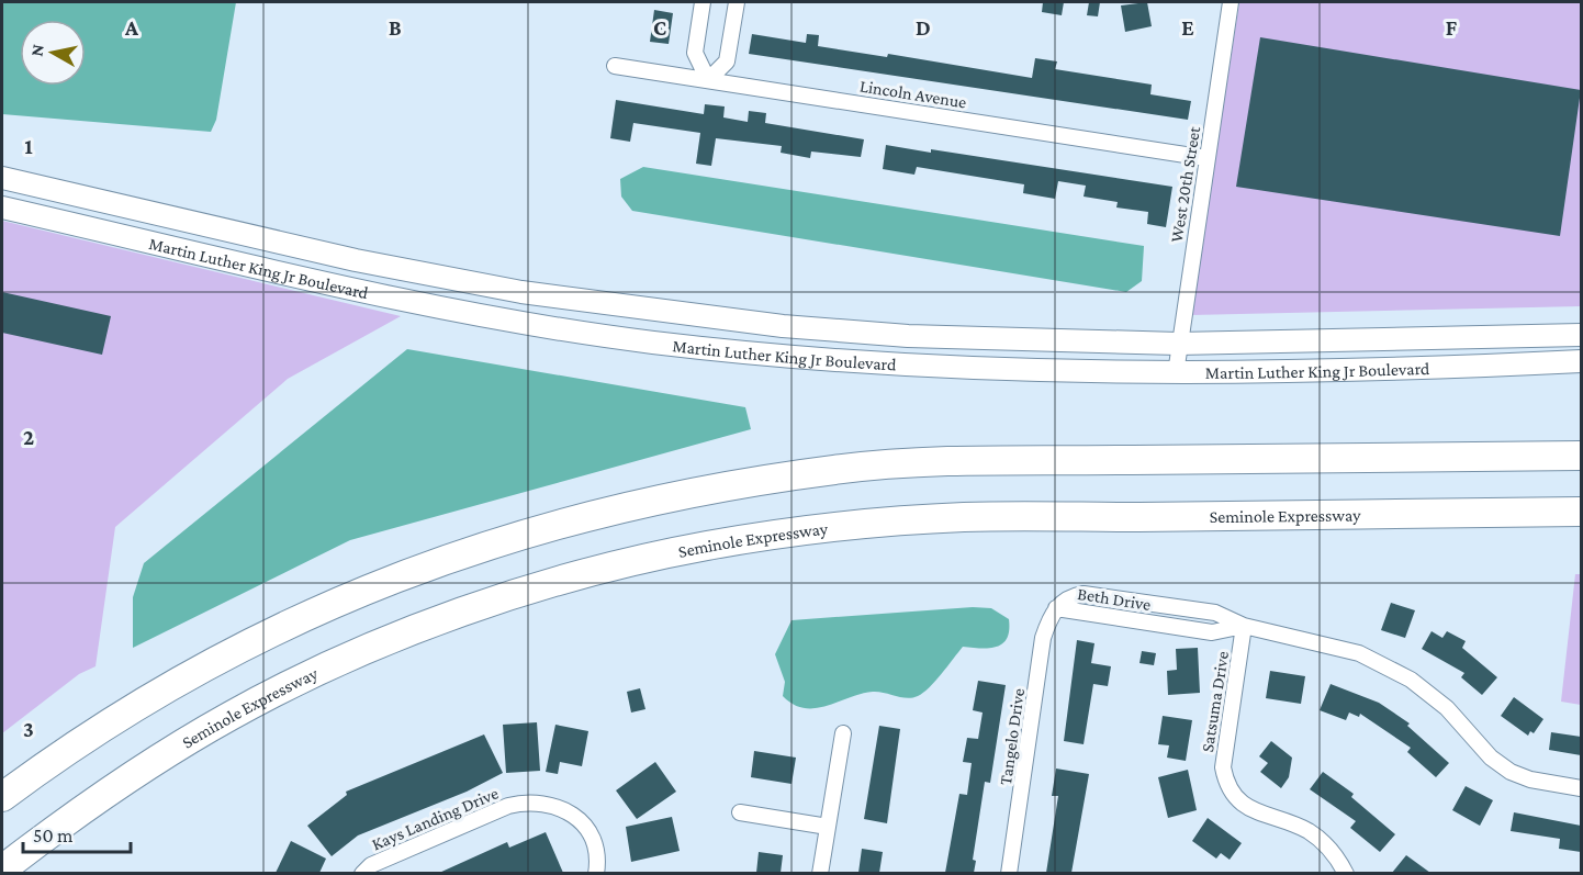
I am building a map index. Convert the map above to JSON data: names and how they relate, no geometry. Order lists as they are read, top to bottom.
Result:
{
  "streets": {
    "highway": ["Seminole Expressway"],
    "main road": ["Martin Luther King Jr Boulevard"],
    "street": [
      "Lincoln Avenue",
      "West 20th Street",
      "Beth Drive",
      "Satsuma Drive",
      "Tangelo Drive",
      "Kays Landing Drive"
    ]
  },
  "crossings": [
    ["Lincoln Avenue", "West 20th Street"],
    ["West 20th Street", "Martin Luther King Jr Boulevard"],
    ["Beth Drive", "Satsuma Drive"],
    ["Beth Drive", "Tangelo Drive"]
  ],
  "scale_bar": "50 m",
  "north": "left",
  "grid": {
    "columns": [
      "A",
      "B",
      "C",
      "D",
      "E",
      "F"
    ],
    "rows": ["1", "2", "3"]
  }
}
